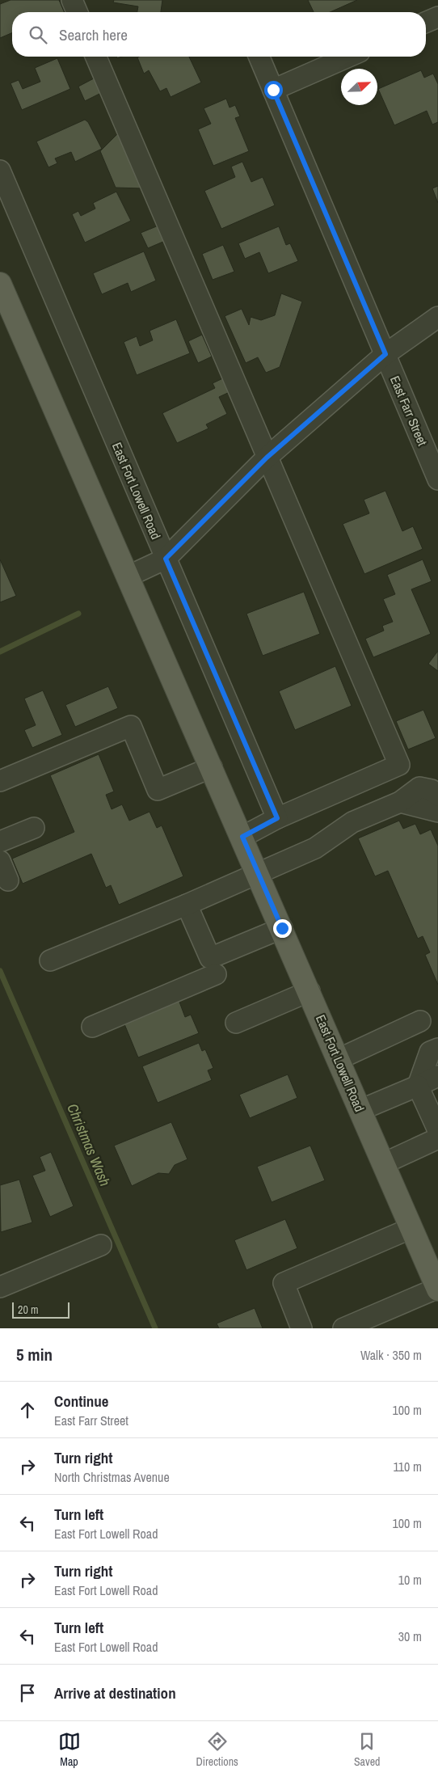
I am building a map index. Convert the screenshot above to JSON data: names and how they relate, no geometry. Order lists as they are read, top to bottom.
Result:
{
  "streets": {
    "main road": ["East Fort Lowell Road"],
    "street": ["East Farr Street"]
  },
  "water": ["Christmas Wash"],
  "scale_bar": "20 m",
  "north": "top right",
  "page": {
    "search": "Search here",
    "scale": "20 m",
    "heading": ["5 min", "Walk · 350 m"],
    "list": [
      ["Continue", "East Farr Street", "100 m"],
      ["Turn right", "North Christmas Avenue", "110 m"],
      ["Turn left", "East Fort Lowell Road", "100 m"],
      ["Turn right", "East Fort Lowell Road", "10 m"],
      ["Turn left", "East Fort Lowell Road", "30 m"],
      "Arrive at destination"
    ],
    "nav": ["Map", "Directions", "Saved"]
  }
}
